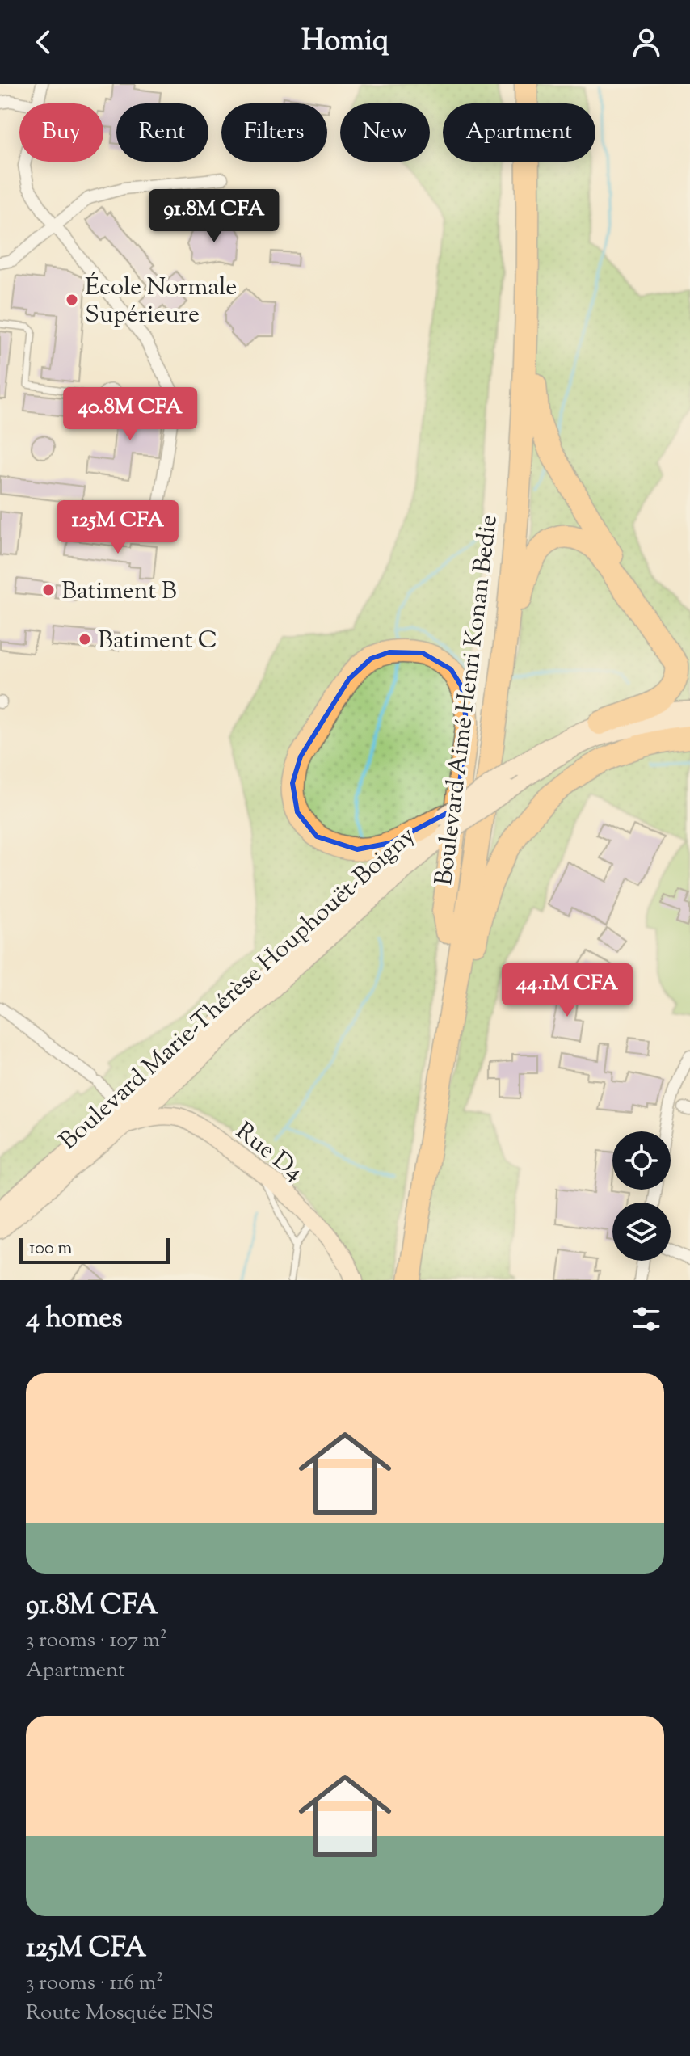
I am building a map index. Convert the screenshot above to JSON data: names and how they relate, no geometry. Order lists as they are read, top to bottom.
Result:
{
  "streets": {
    "highway": ["Boulevard Aimé Henri Konan Bedie"],
    "main road": ["Boulevard Marie-Thérèse Houphouët-Boigny", "Rue D4"]
  },
  "crossings": [
    ["Boulevard Marie-Thérèse Houphouët-Boigny", "Rue D4"]
  ],
  "places": ["École Normale Supérieure", "Batiment B", "Batiment C"],
  "scale_bar": "100 m",
  "page": {
    "header": "Homiq",
    "chip": [
      "Buy",
      "Rent",
      "Filters",
      "New",
      "Apartment"
    ],
    "price": [
      "91.8M CFA",
      "40.8M CFA",
      "125M CFA",
      "44.1M CFA"
    ],
    "scale": "100 m",
    "heading": "4 homes",
    "list": [
      {
        "name": "91.8M CFA",
        "note": "3 rooms · 107 m² · Apartment"
      },
      {
        "name": "125M CFA",
        "note": "3 rooms · 116 m² · Route Mosquée ENS"
      }
    ]
  }
}
